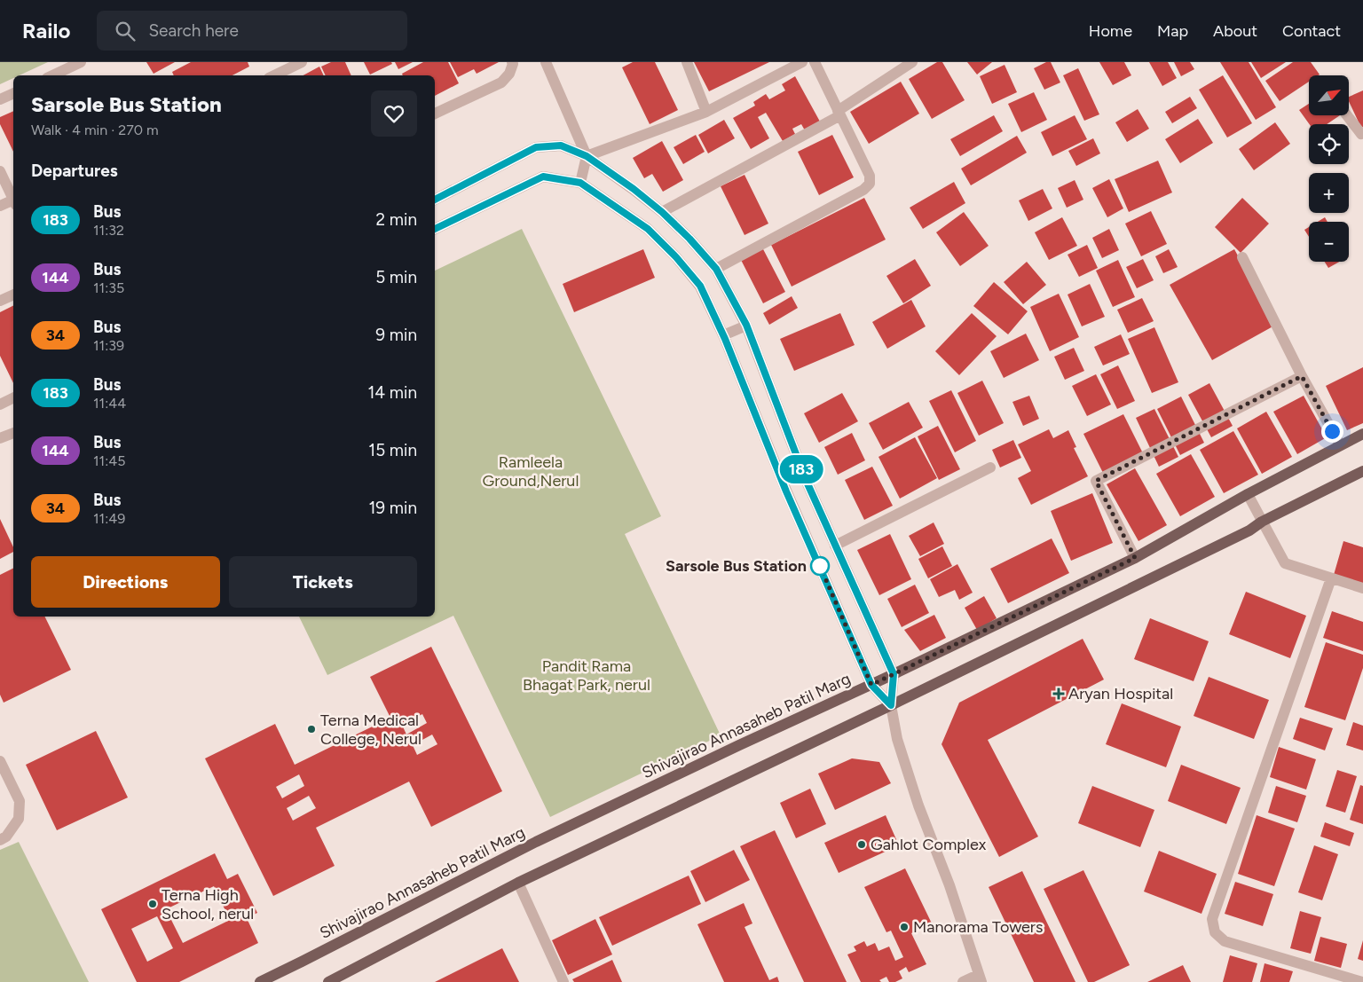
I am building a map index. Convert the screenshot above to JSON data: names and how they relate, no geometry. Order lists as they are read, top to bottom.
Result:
{
  "streets": {
    "main road": ["Shivajirao Annasaheb Patil Marg"]
  },
  "parks": ["Ramleela Ground,Nerul", "Pandit Rama Bhagat Park, nerul"],
  "places": {
    "other": [
      "Sarsole Bus Station",
      "Terna Medical College, Nerul",
      "Gahlot Complex",
      "Terna High School, nerul",
      "Manorama Towers"
    ],
    "health": ["Aryan Hospital"]
  },
  "lines": ["bus line 183"],
  "north": "top right",
  "page": {
    "header": "Railo",
    "search": "Search here",
    "nav": [
      "Home",
      "Map",
      "About",
      "Contact"
    ],
    "on_map": "183",
    "map_buttons": ["+", "−"],
    "heading": [
      ["Sarsole Bus Station", "Walk · 4 min · 270 m"],
      "Departures"
    ],
    "list": [
      {
        "mark": "183",
        "name": "Bus",
        "note": "11:32",
        "value": "2 min"
      },
      {
        "mark": "144",
        "name": "Bus",
        "note": "11:35",
        "value": "5 min"
      },
      {
        "mark": "34",
        "name": "Bus",
        "note": "11:39",
        "value": "9 min"
      },
      {
        "mark": "183",
        "name": "Bus",
        "note": "11:44",
        "value": "14 min"
      },
      {
        "mark": "144",
        "name": "Bus",
        "note": "11:45",
        "value": "15 min"
      },
      {
        "mark": "34",
        "name": "Bus",
        "note": "11:49",
        "value": "19 min"
      }
    ],
    "buttons": ["Directions", "Tickets"]
  }
}
